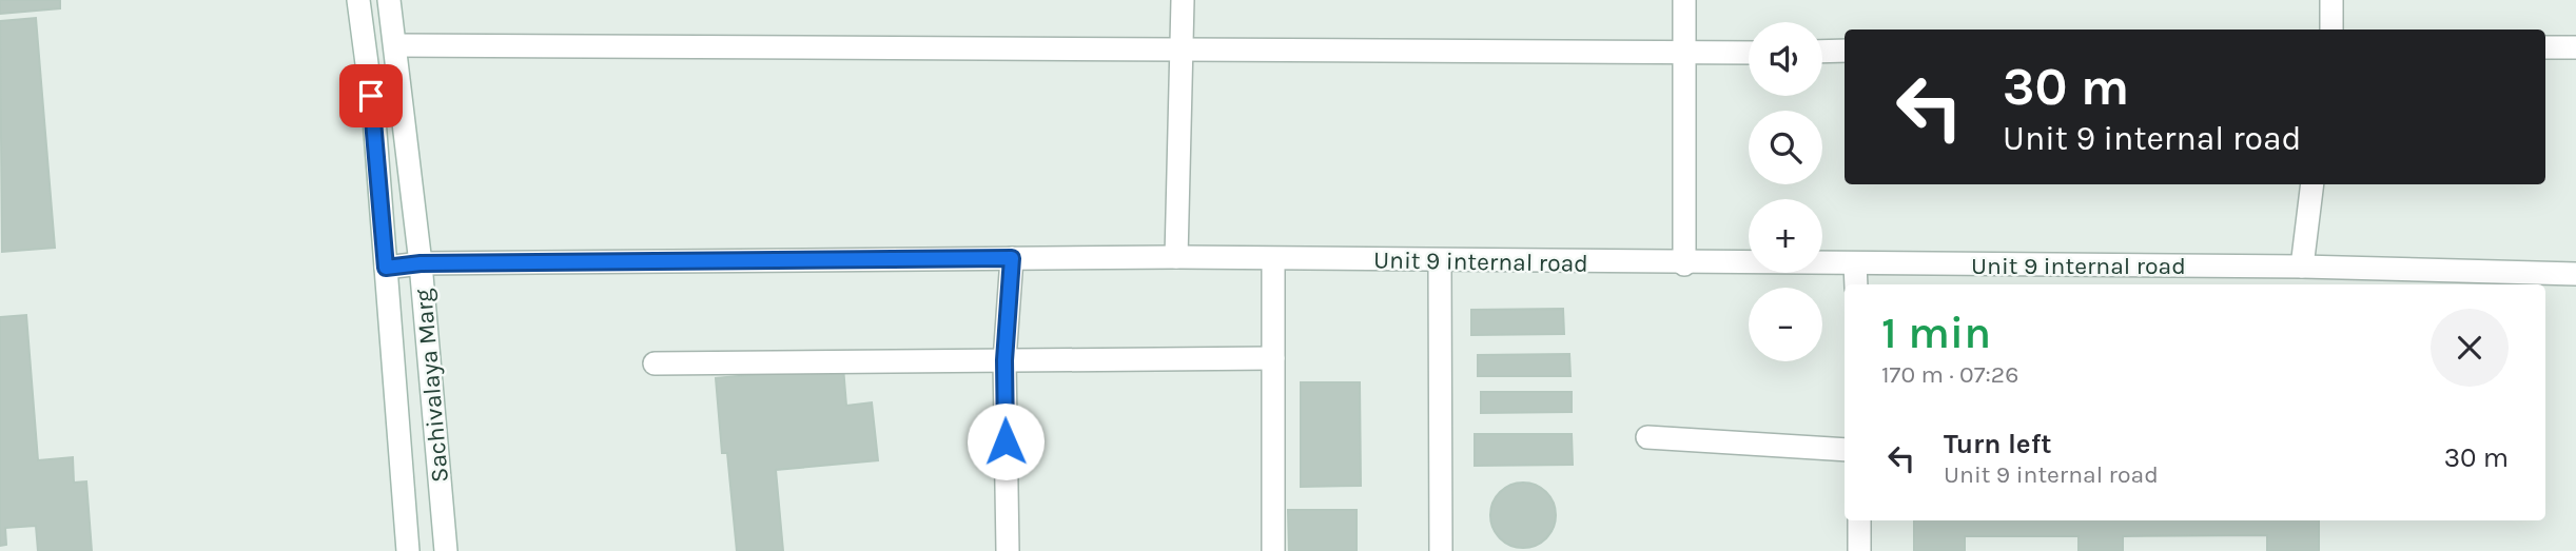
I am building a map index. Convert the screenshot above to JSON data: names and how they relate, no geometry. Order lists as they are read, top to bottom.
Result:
{
  "streets": {
    "street": ["Unit 9 internal road", "Sachivalaya Marg"]
  },
  "crossings": [
    ["Unit 9 internal road", "Sachivalaya Marg"]
  ],
  "page": {
    "map_buttons": ["+", "−"],
    "turn": ["30 m", "Unit 9 internal road"],
    "heading": ["1 min", "170 m · 07:26"],
    "list": [
      {
        "name": "Turn left",
        "note": "Unit 9 internal road",
        "value": "30 m"
      }
    ]
  }
}
